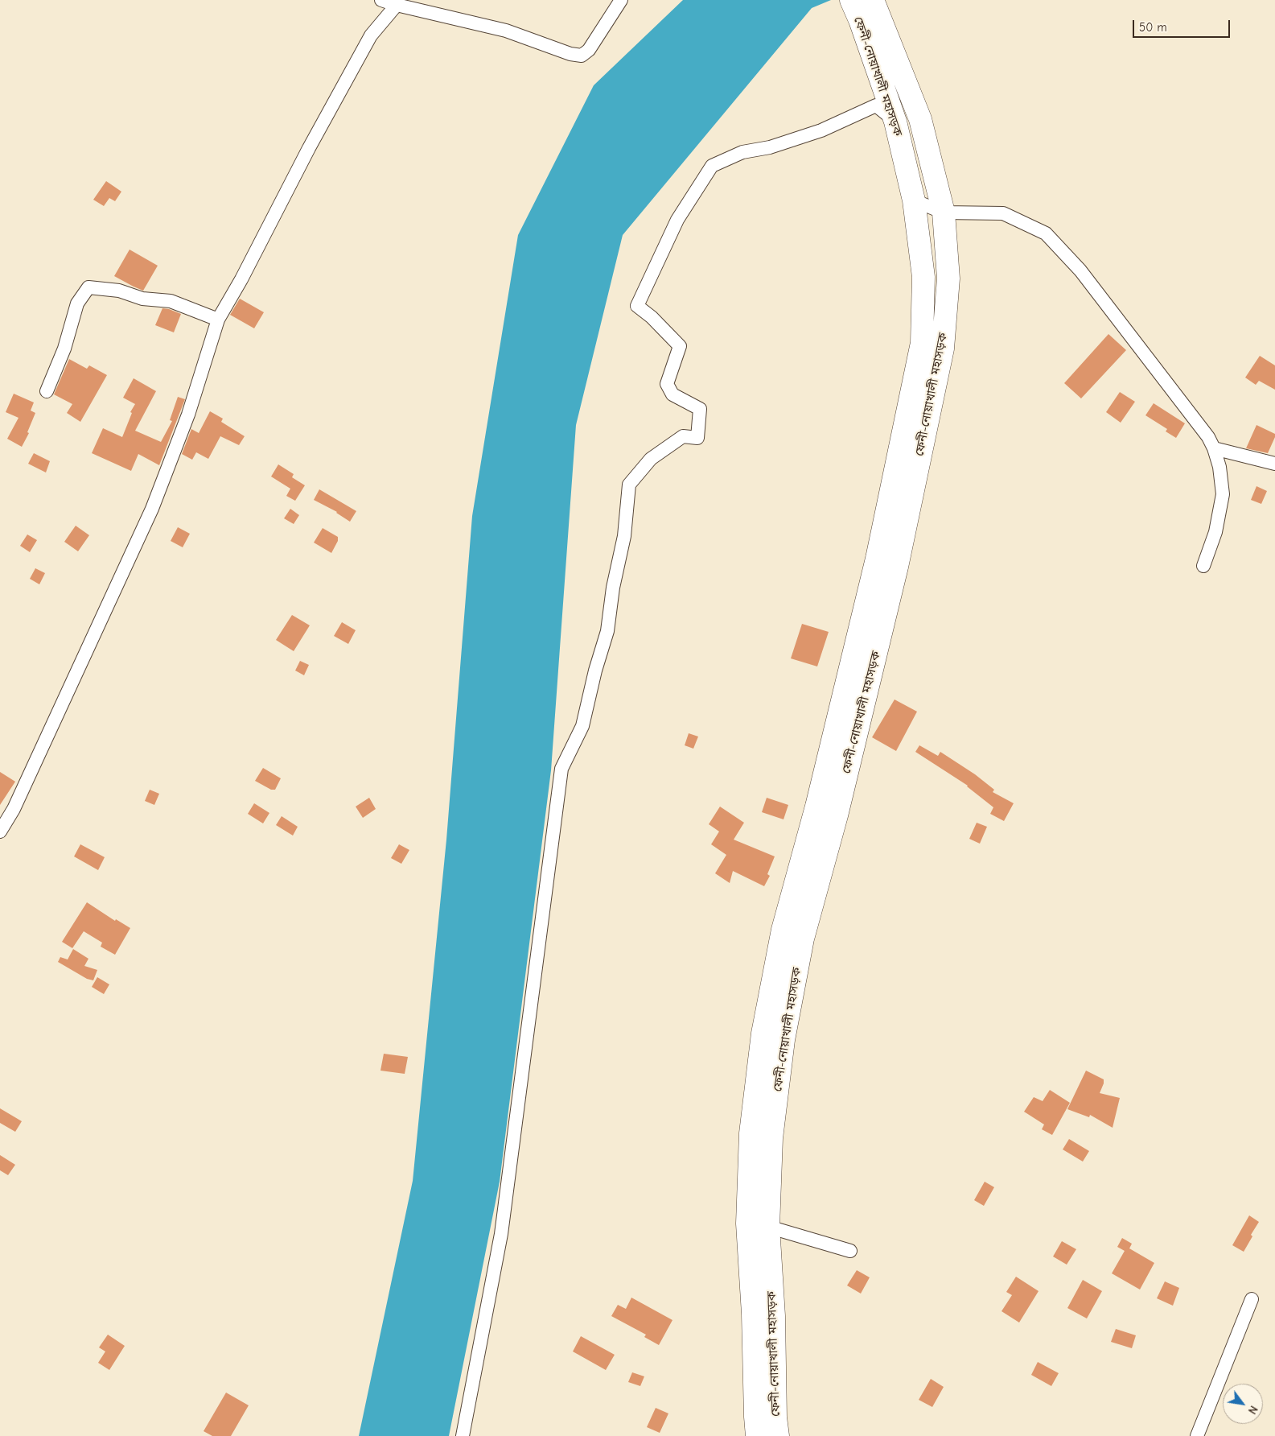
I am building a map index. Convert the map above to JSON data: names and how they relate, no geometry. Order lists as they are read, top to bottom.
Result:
{
  "streets": {
    "highway": ["ফেনী-নোয়াখালী মহাসড়ক"]
  },
  "scale_bar": "50 m",
  "north": "bottom right"
}
